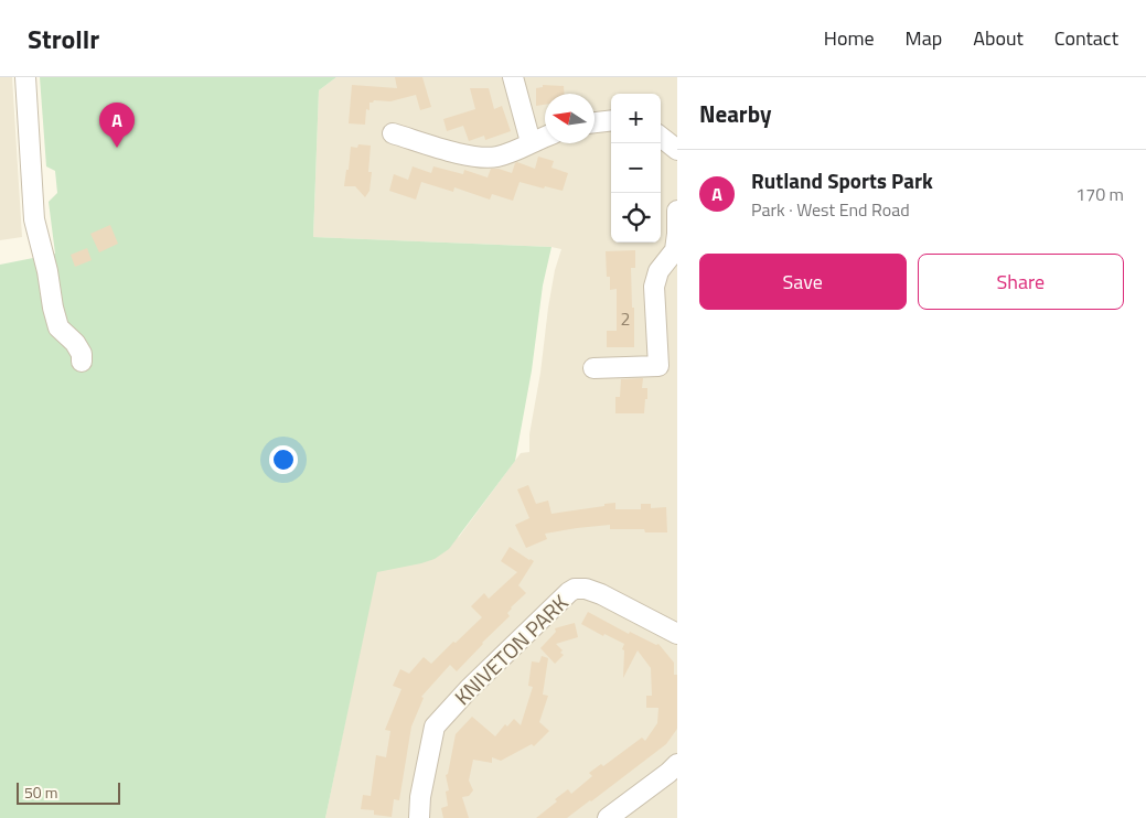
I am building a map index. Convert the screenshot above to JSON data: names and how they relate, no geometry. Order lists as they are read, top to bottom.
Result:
{
  "streets": {
    "street": ["KNIVETON PARK"]
  },
  "house_numbers": ["2"],
  "scale_bar": "50 m",
  "north": "left",
  "page": {
    "header": "Strollr",
    "nav": [
      "Home",
      "Map",
      "About",
      "Contact"
    ],
    "heading": "Nearby",
    "map_buttons": ["+", "−"],
    "pins": "A",
    "list": [
      {
        "mark": "A",
        "name": "Rutland Sports Park",
        "note": "Park · West End Road",
        "value": "170 m"
      }
    ],
    "buttons": ["Save", "Share"],
    "scale": "50 m"
  }
}
